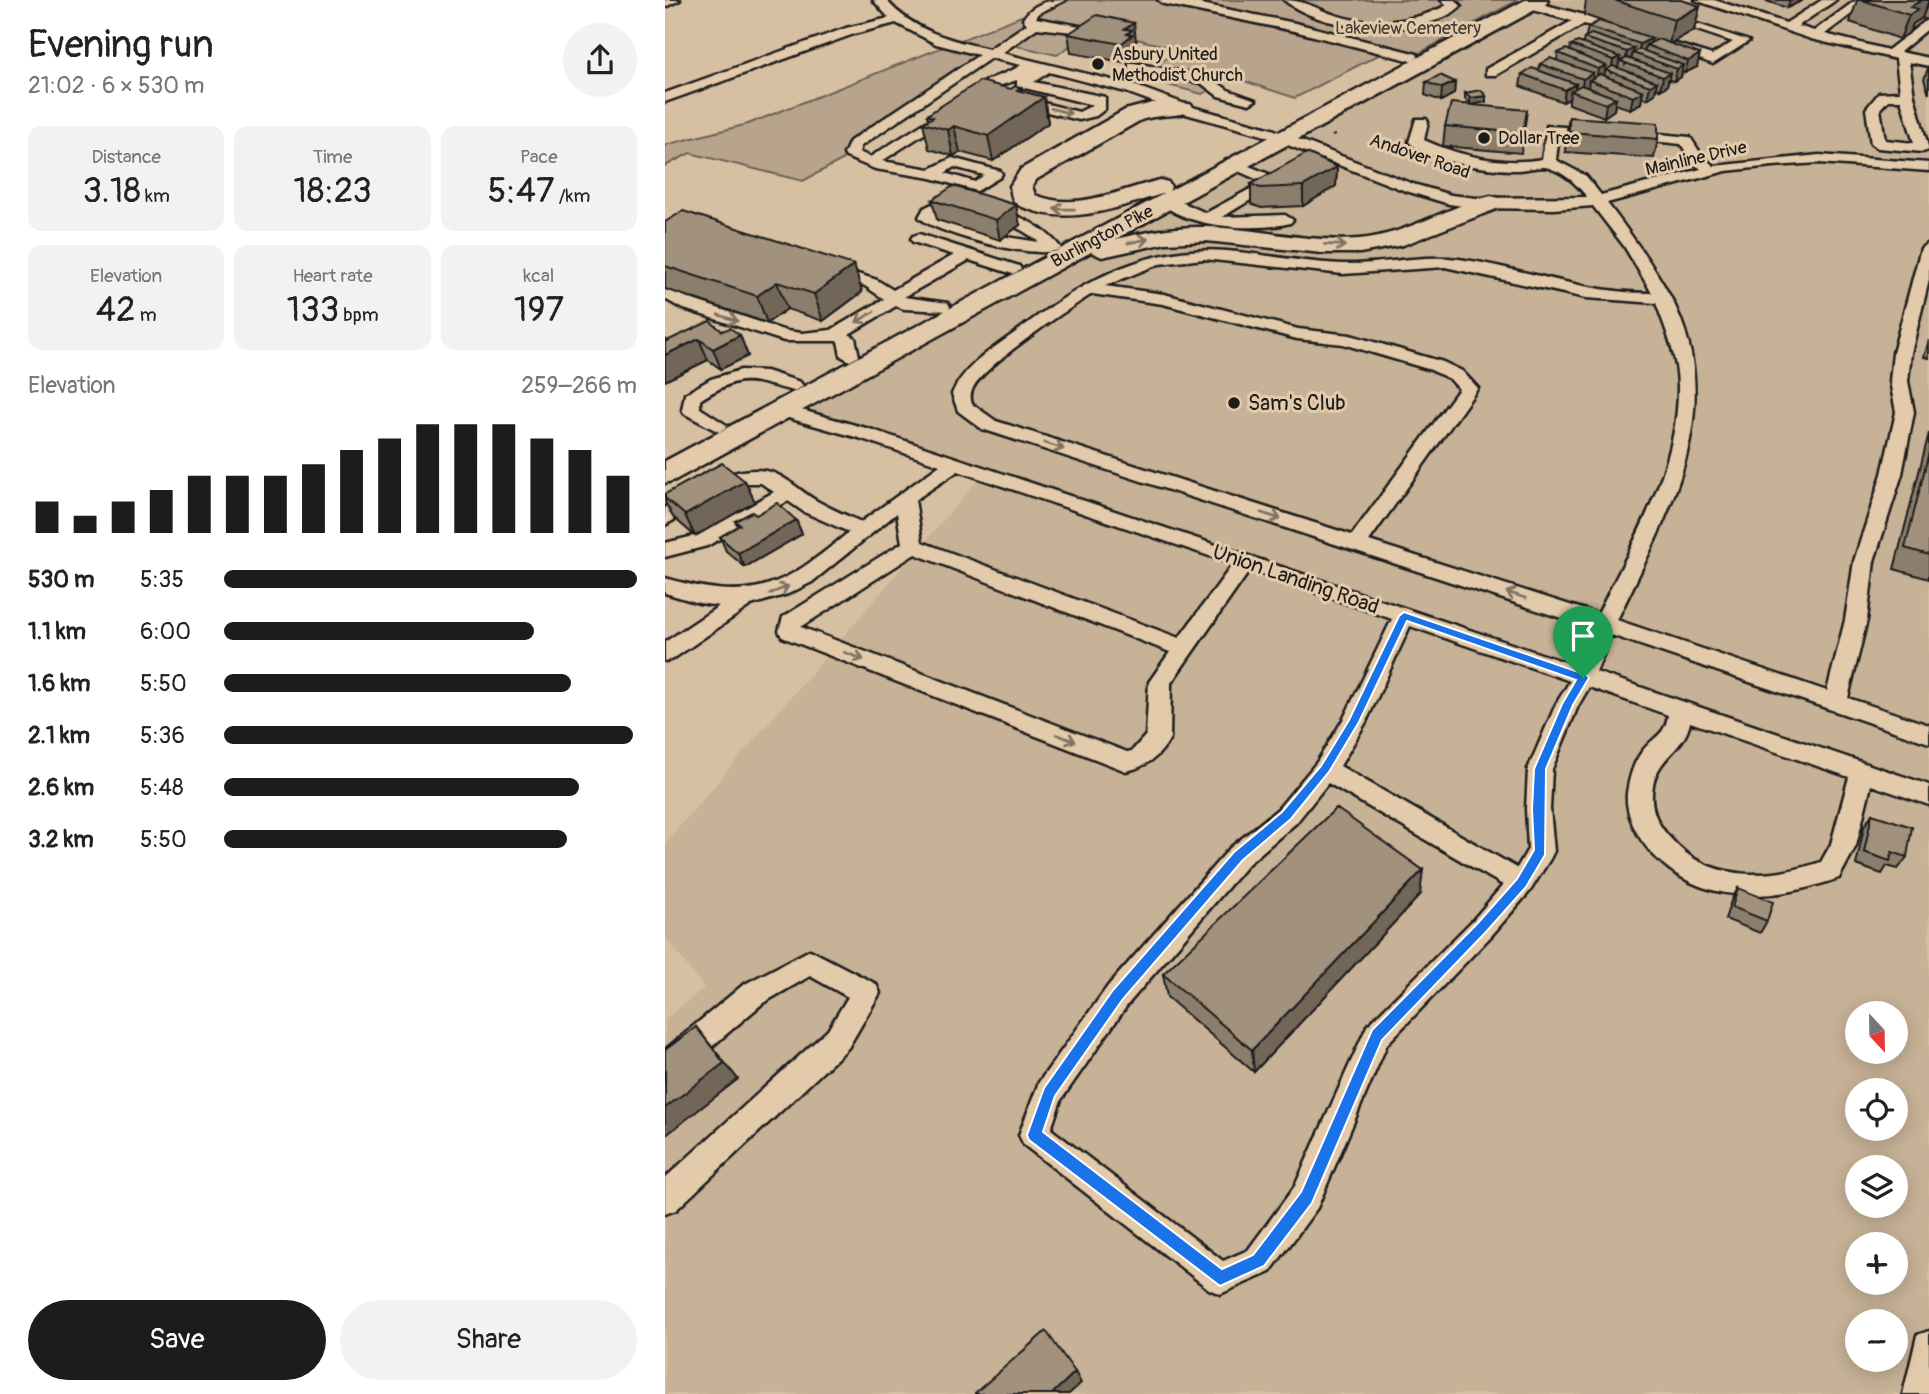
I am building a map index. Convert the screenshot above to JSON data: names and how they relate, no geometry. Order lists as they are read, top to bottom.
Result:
{
  "streets": {
    "highway": ["Burlington Pike"],
    "street": ["Andover Road", "Mainline Drive", "Union Landing Road"]
  },
  "crossings": [
    ["Andover Road", "Mainline Drive"],
    ["Andover Road", "Burlington Pike"],
    ["Burlington Pike", "Union Landing Road"]
  ],
  "parks": ["Lakeview Cemetery"],
  "places": ["Asbury United Methodist Church", "Dollar Tree", "Sam's Club"],
  "north": "bottom",
  "page": {
    "heading": ["Evening run", "21:02 · 6 × 530 m"],
    "stats": [
      ["Distance", "3.18 km"],
      ["Time", "18:23"],
      ["Pace", "5:47 /km"],
      ["Elevation", "42 m"],
      ["Heart rate", "133 bpm"],
      ["kcal", "197"]
    ],
    "chart": ["Elevation", "259–266 m"],
    "list": [
      {
        "name": "530 m",
        "note": "5:35"
      },
      {
        "name": "1.1 km",
        "note": "6:00"
      },
      {
        "name": "1.6 km",
        "note": "5:50"
      },
      {
        "name": "2.1 km",
        "note": "5:36"
      },
      {
        "name": "2.6 km",
        "note": "5:48"
      },
      {
        "name": "3.2 km",
        "note": "5:50"
      }
    ],
    "map_buttons": ["+", "−"],
    "buttons": ["Save", "Share"]
  }
}
